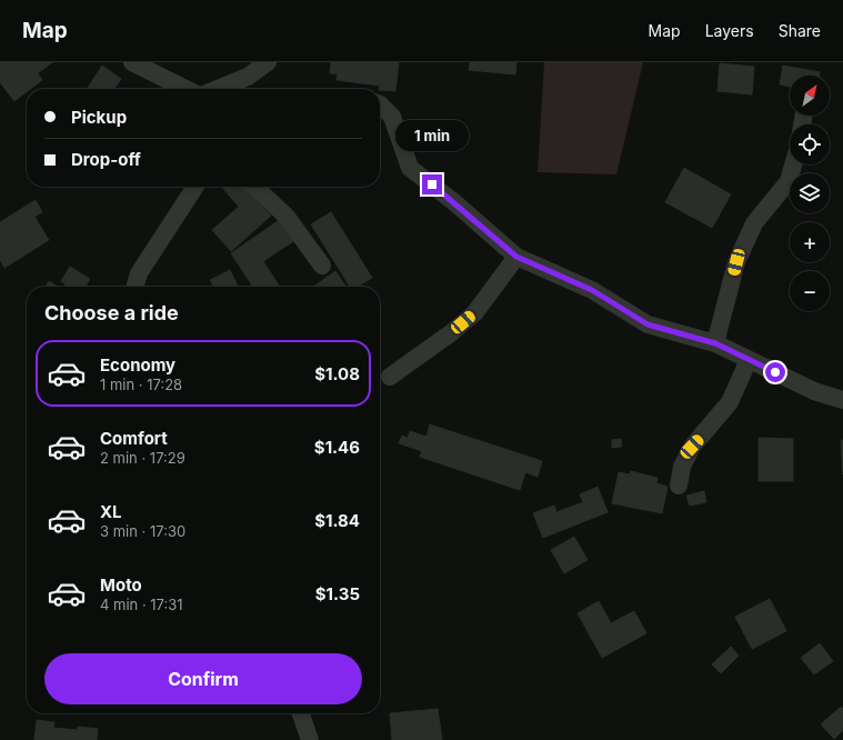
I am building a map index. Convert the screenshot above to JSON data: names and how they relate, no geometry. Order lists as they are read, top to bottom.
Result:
{
  "north": "top right",
  "page": {
    "header": "Map",
    "nav": ["Map", "Layers", "Share"],
    "map_buttons": ["+", "−"],
    "banner": ["Pickup", "Drop-off"],
    "bubble": "1 min",
    "heading": "Choose a ride",
    "list": [
      {
        "name": "Economy",
        "note": "1 min · 17:28",
        "value": "$1.08"
      },
      {
        "name": "Comfort",
        "note": "2 min · 17:29",
        "value": "$1.46"
      },
      {
        "name": "XL",
        "note": "3 min · 17:30",
        "value": "$1.84"
      },
      {
        "name": "Moto",
        "note": "4 min · 17:31",
        "value": "$1.35"
      }
    ],
    "buttons": "Confirm"
  }
}
